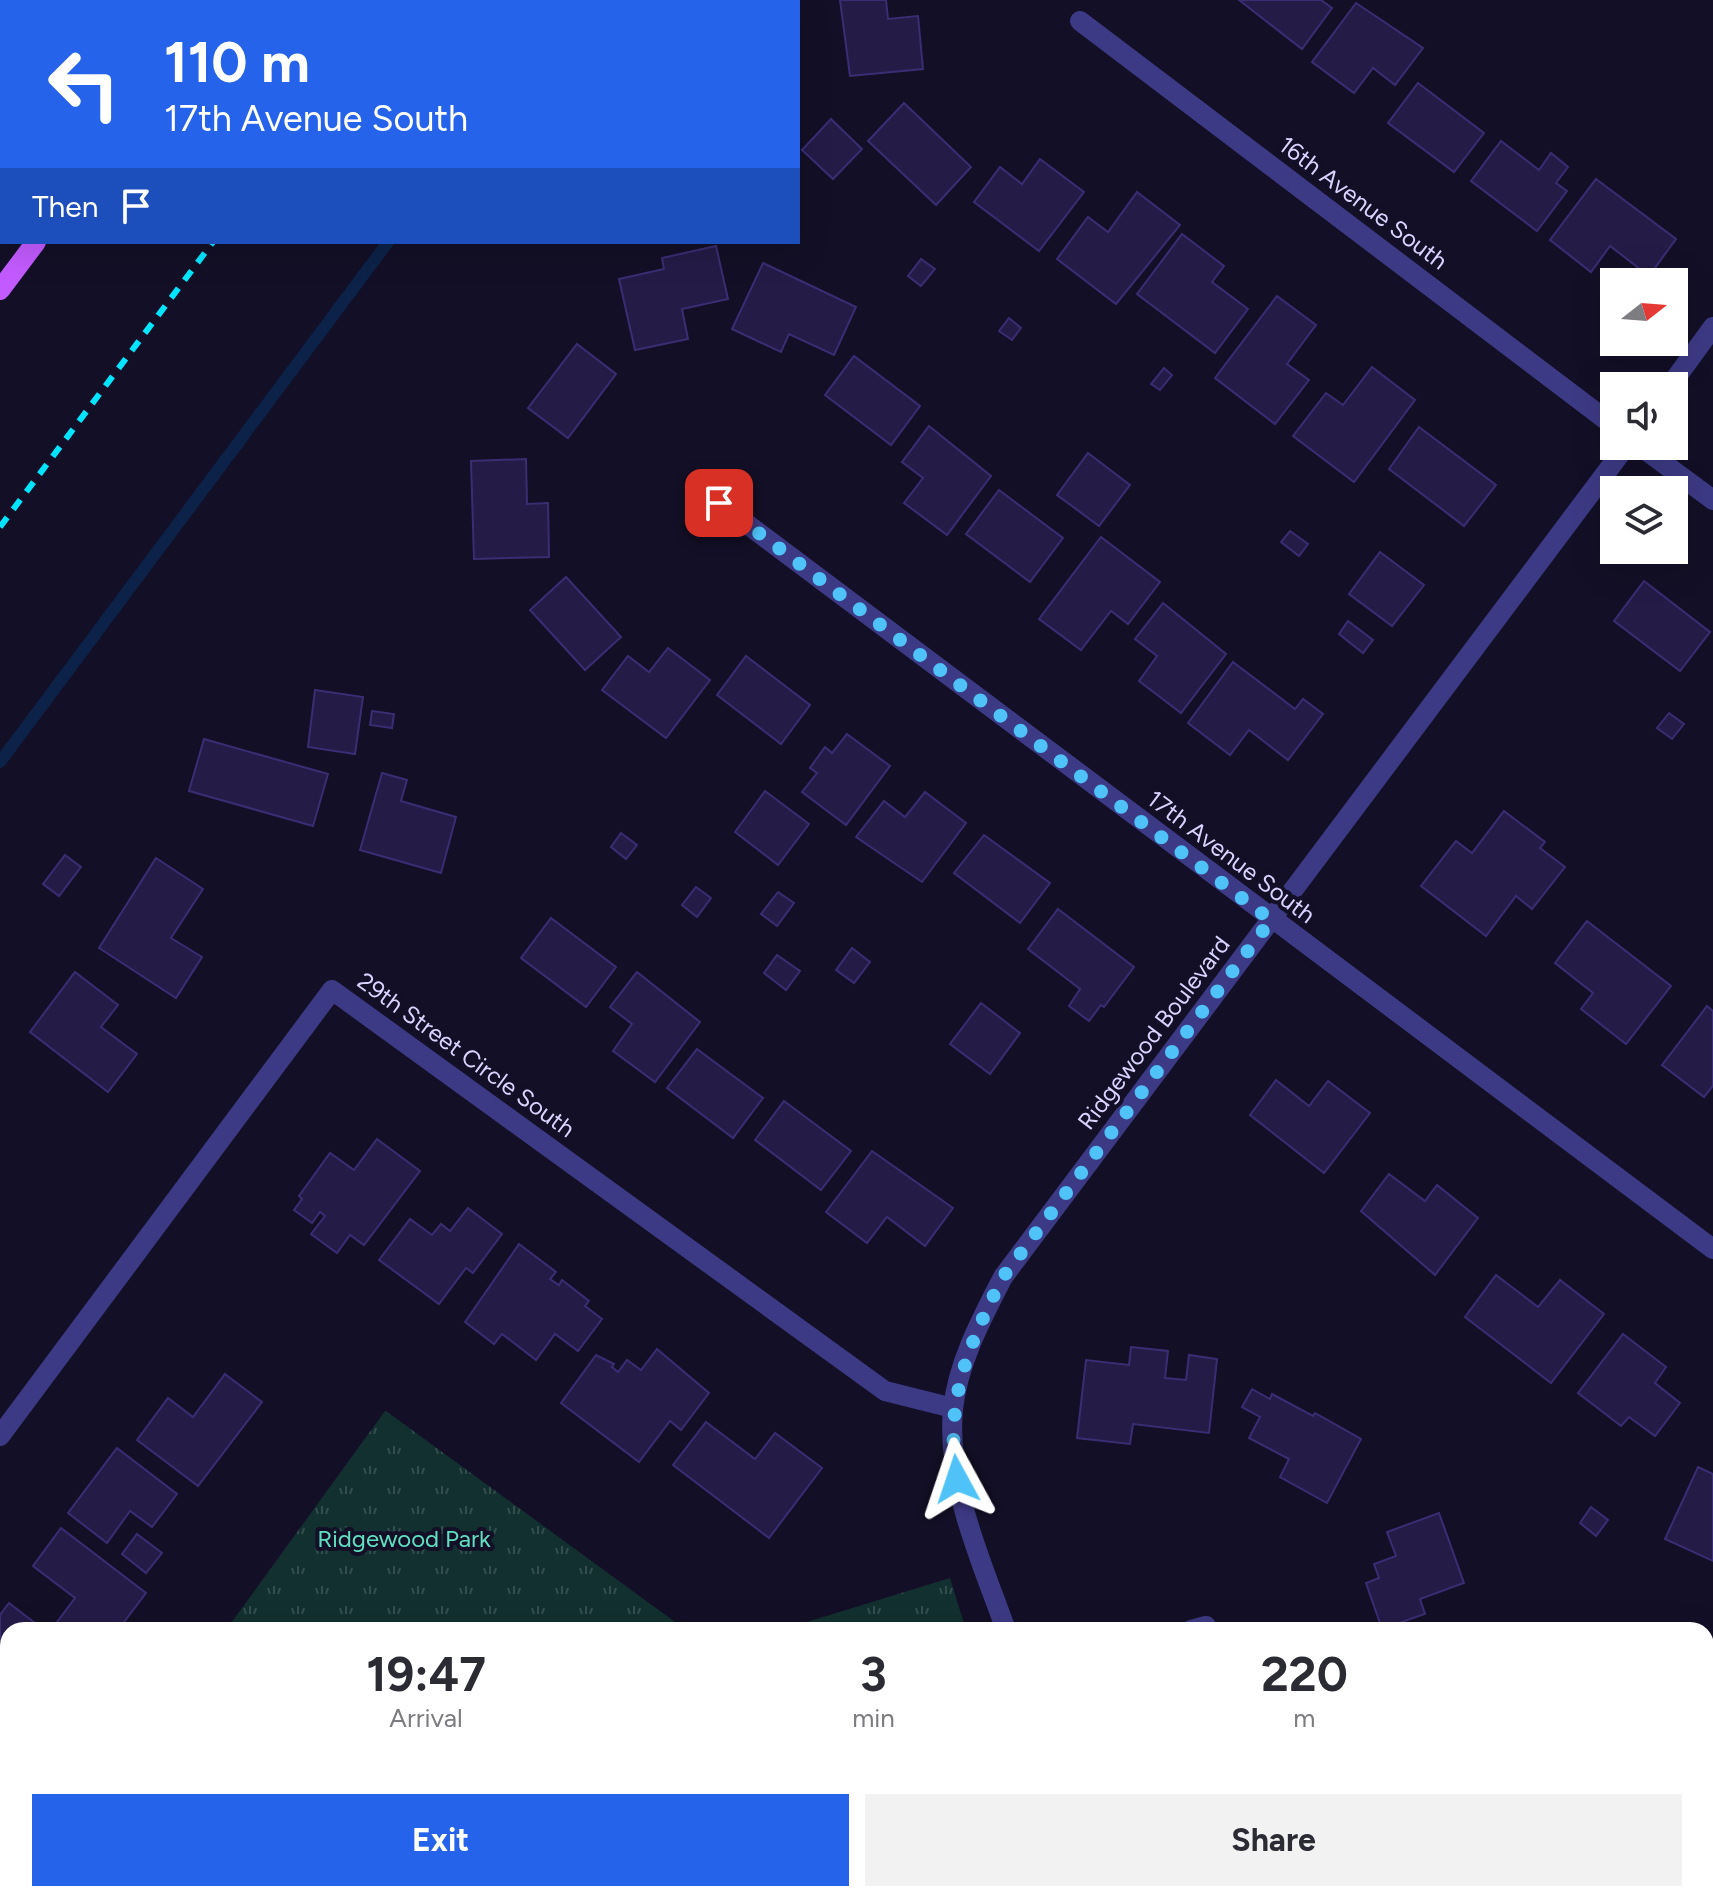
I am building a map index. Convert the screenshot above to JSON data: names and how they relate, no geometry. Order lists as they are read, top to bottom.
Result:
{
  "streets": {
    "street": [
      "16th Avenue South",
      "17th Avenue South",
      "Ridgewood Boulevard",
      "29th Street Circle South"
    ]
  },
  "crossings": [
    ["17th Avenue South", "Ridgewood Boulevard"],
    ["Ridgewood Boulevard", "29th Street Circle South"]
  ],
  "parks": ["Ridgewood Park"],
  "north": "right",
  "page": {
    "turn": ["110 m", "17th Avenue South"],
    "then": "Then",
    "eta": [
      "19:47",
      "Arrival",
      "3",
      "min",
      "220",
      "m"
    ],
    "buttons": ["Exit", "Share"]
  }
}
